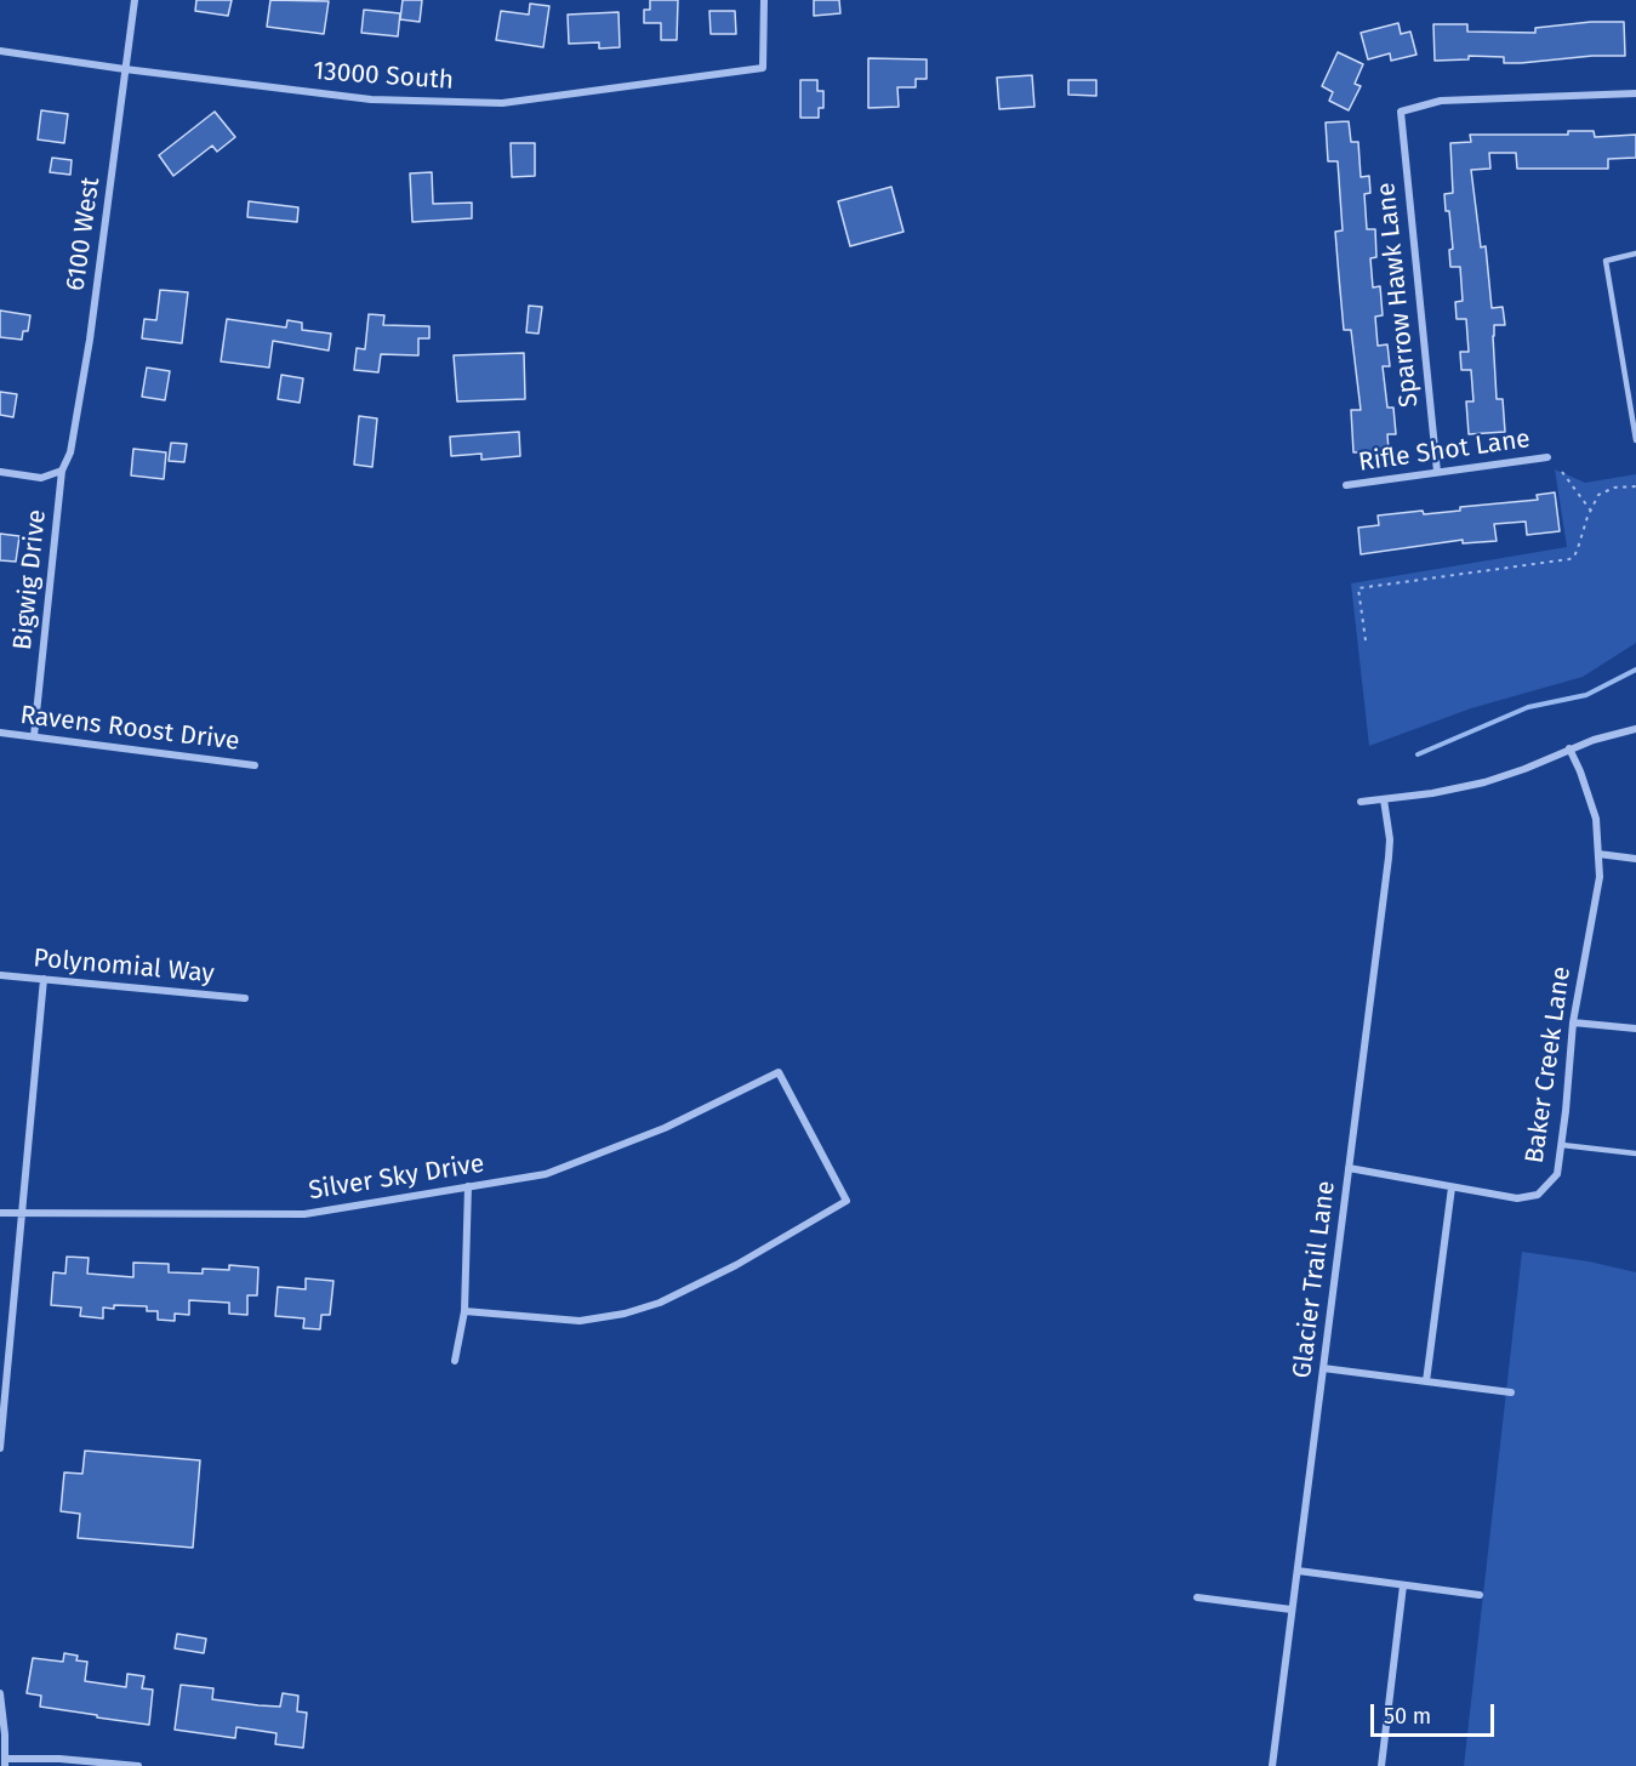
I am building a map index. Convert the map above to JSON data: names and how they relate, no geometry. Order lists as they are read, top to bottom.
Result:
{
  "streets": {
    "street": [
      "13000 South",
      "6100 West",
      "Sparrow Hawk Lane",
      "Rifle Shot Lane",
      "Bigwig Drive",
      "Ravens Roost Drive",
      "Polynomial Way",
      "Baker Creek Lane",
      "Silver Sky Drive",
      "Glacier Trail Lane"
    ]
  },
  "crossings": [
    ["13000 South", "6100 West"],
    ["6100 West", "Bigwig Drive"],
    ["Sparrow Hawk Lane", "Rifle Shot Lane"],
    ["Bigwig Drive", "Ravens Roost Drive"],
    ["Baker Creek Lane", "Glacier Trail Lane"]
  ],
  "scale_bar": "50 m"
}
